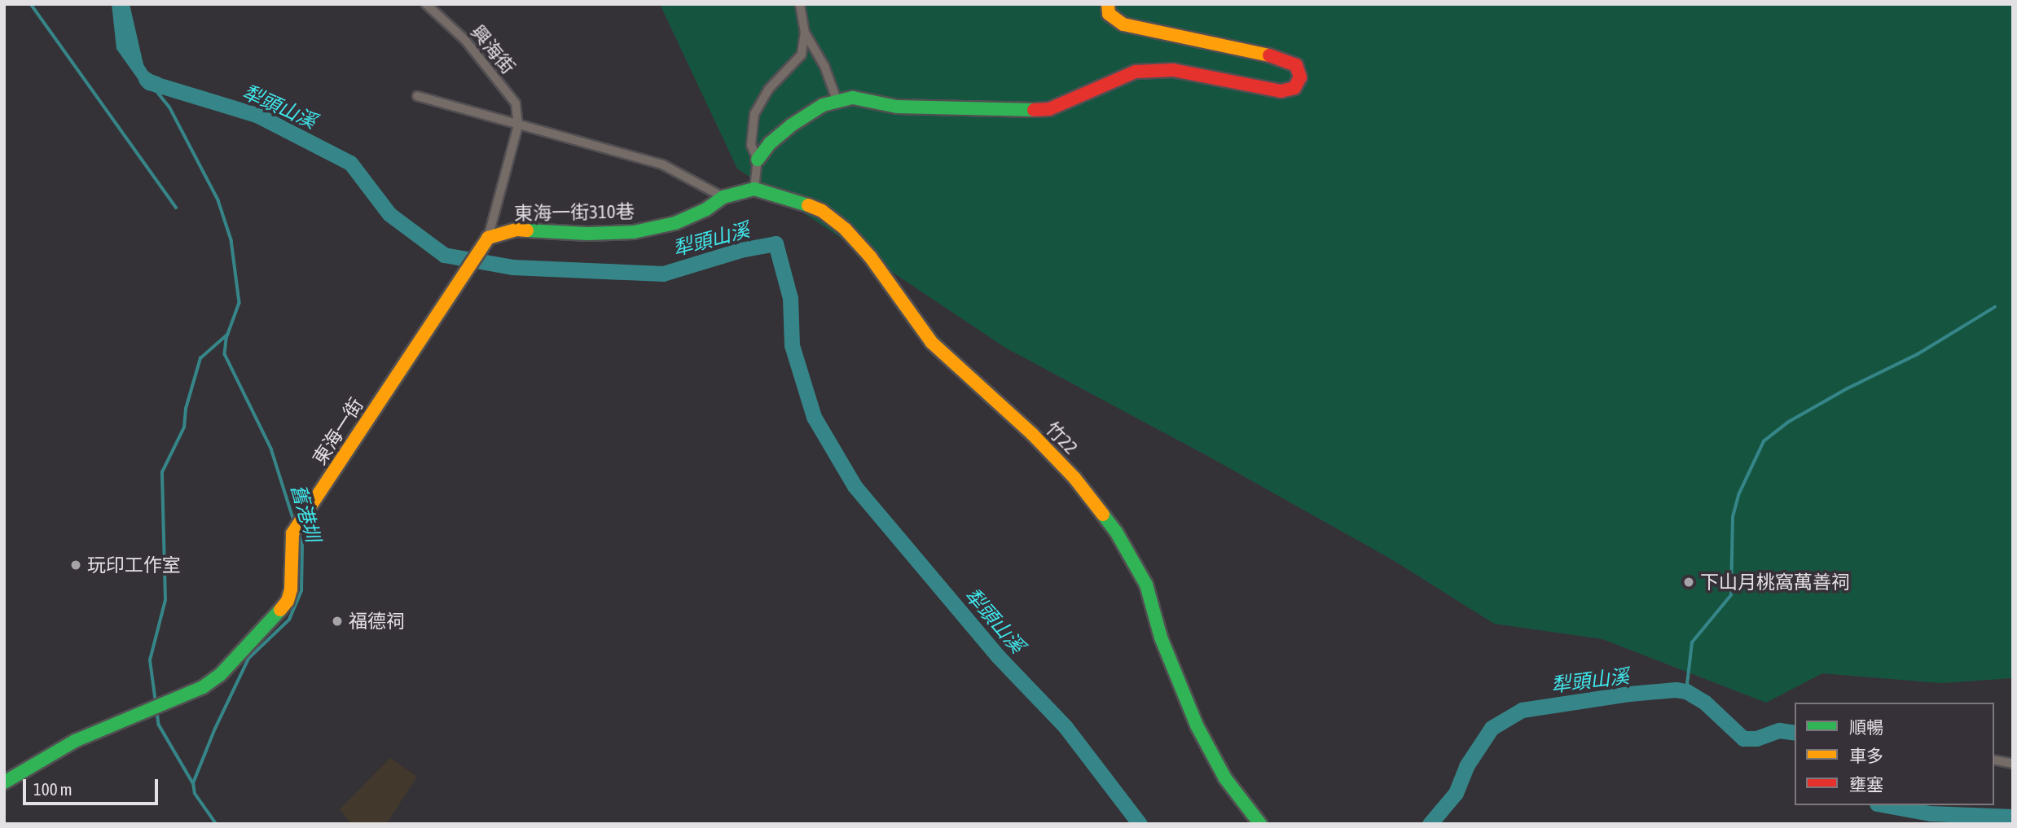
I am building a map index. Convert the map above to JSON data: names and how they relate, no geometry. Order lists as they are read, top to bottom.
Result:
{
  "streets": {
    "street": [
      "興海街",
      "東海一街310巷",
      "東海一街",
      "竹22"
    ]
  },
  "crossings": [
    ["東海一街310巷", "東海一街"],
    ["東海一街310巷", "竹22"]
  ],
  "water": ["犁頭山溪", "舊港圳"],
  "places": ["玩印工作室", "下山月桃窩萬善祠", "福德祠"],
  "legend": ["順暢", "車多", "壅塞"],
  "scale_bar": "100 m"
}
